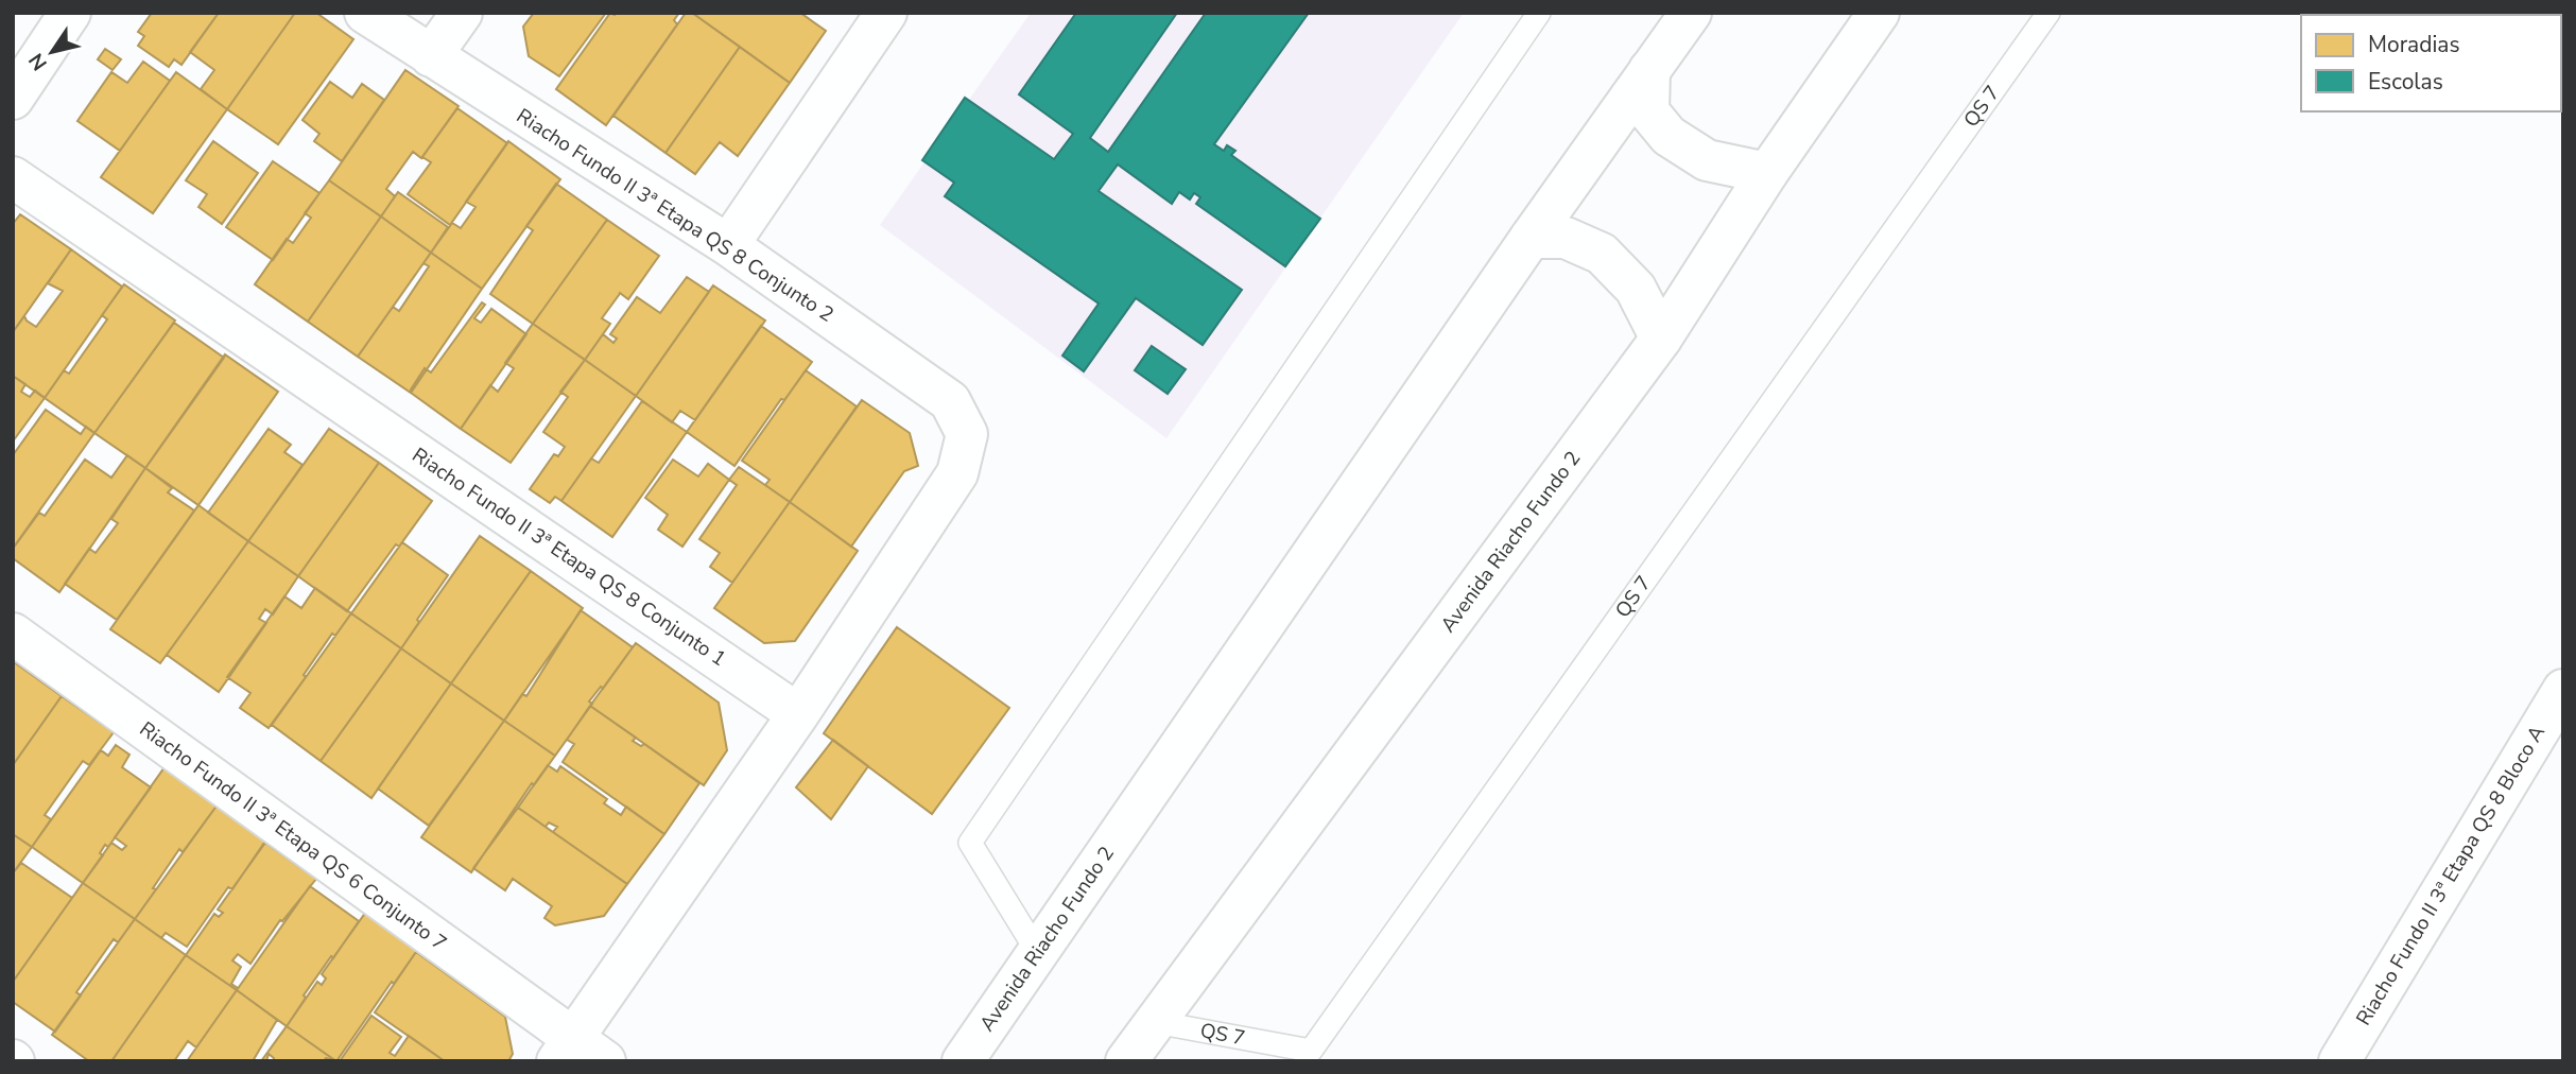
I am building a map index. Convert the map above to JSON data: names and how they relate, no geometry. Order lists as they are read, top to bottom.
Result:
{
  "streets": {
    "street": [
      "Riacho Fundo II 3ª Etapa QS 8 Conjunto 2",
      "Avenida Riacho Fundo 2",
      "Riacho Fundo II 3ª Etapa QS 8 Conjunto 1",
      "Riacho Fundo II 3ª Etapa QS 6 Conjunto 7",
      "Riacho Fundo II 3ª Etapa QS 8 Bloco A"
    ],
    "lane": ["QS 7"]
  },
  "crossings": [
    ["QS 7", "Avenida Riacho Fundo 2"],
    ["Riacho Fundo II 3ª Etapa QS 8 Conjunto 2", "Riacho Fundo II 3ª Etapa QS 8 Conjunto 1"]
  ],
  "legend": ["Moradias", "Escolas"],
  "north": "bottom left"
}
